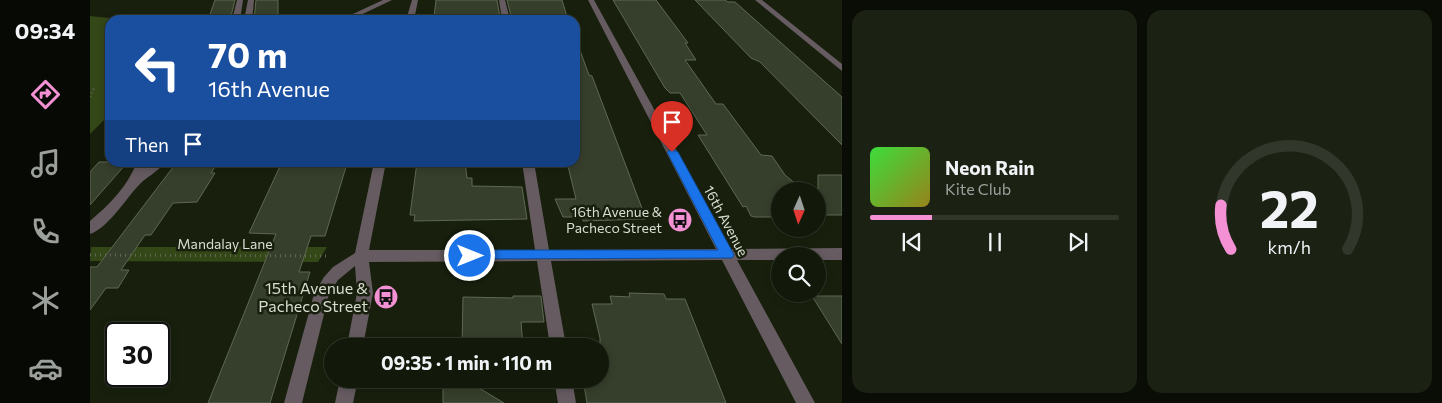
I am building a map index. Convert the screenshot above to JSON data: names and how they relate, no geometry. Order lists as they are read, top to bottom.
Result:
{
  "streets": {
    "street": ["16th Avenue"],
    "path": ["Mandalay Lane"]
  },
  "places": {
    "bus stop": ["16th Avenue & Pacheco Street", "15th Avenue & Pacheco Street"]
  },
  "north": "bottom",
  "page": {
    "tabs": "09:34",
    "turn": ["70 m", "16th Avenue"],
    "then": "Then",
    "song": ["Neon Rain", "Kite Club"],
    "limit": "30",
    "trip": "09:35 · 1 min · 110 m",
    "gauge": ["22", "km/h"]
  }
}
